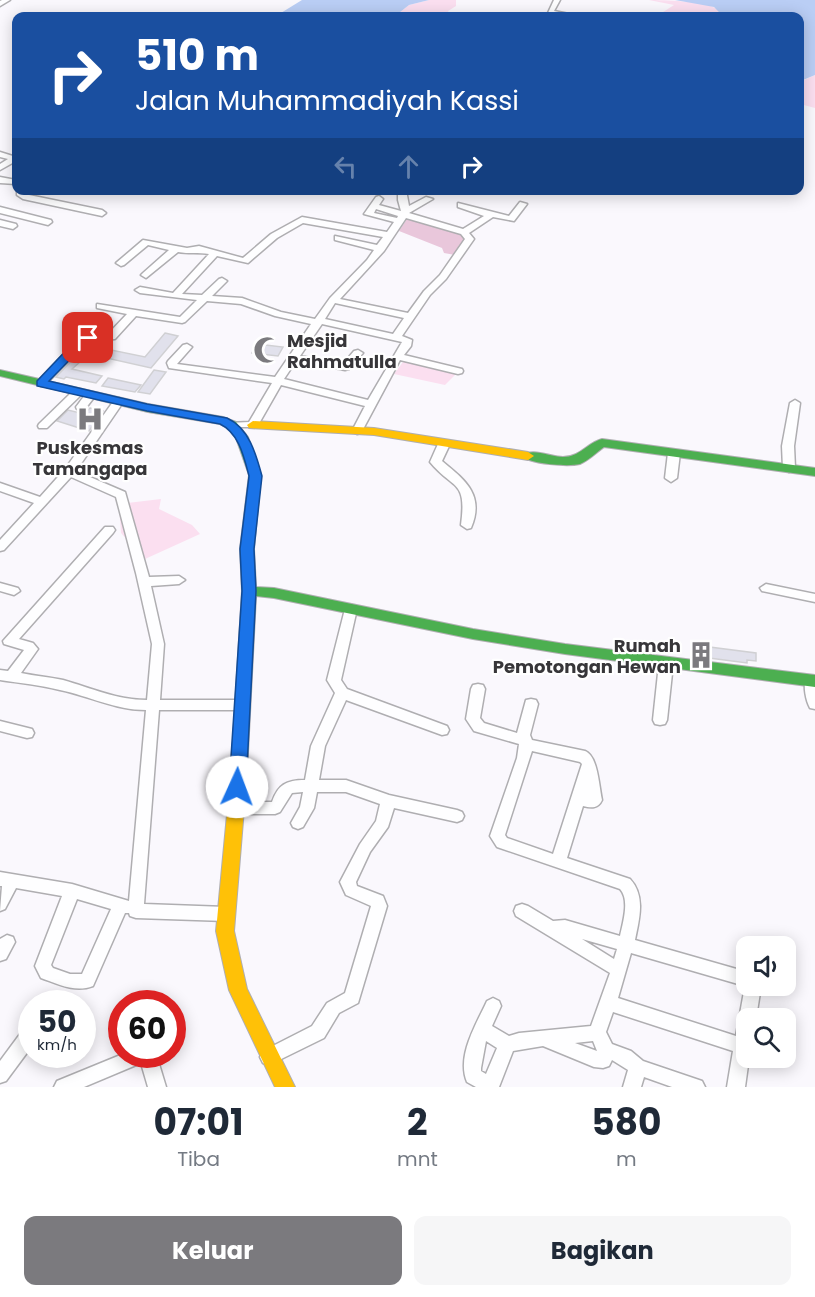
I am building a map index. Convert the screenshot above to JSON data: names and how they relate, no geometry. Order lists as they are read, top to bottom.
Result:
{
  "places": {
    "mosque": ["Mesjid Rahmatulla"],
    "hospital": ["Puskesmas Tamangapa"],
    "building": ["Rumah Pemotongan Hewan"]
  },
  "page": {
    "turn": ["510 m", "Jalan Muhammadiyah Kassi"],
    "speed": "50 km/h",
    "limit": "60",
    "eta": [
      "07:01",
      "Tiba",
      "2",
      "mnt",
      "580",
      "m"
    ],
    "buttons": ["Keluar", "Bagikan"]
  }
}
